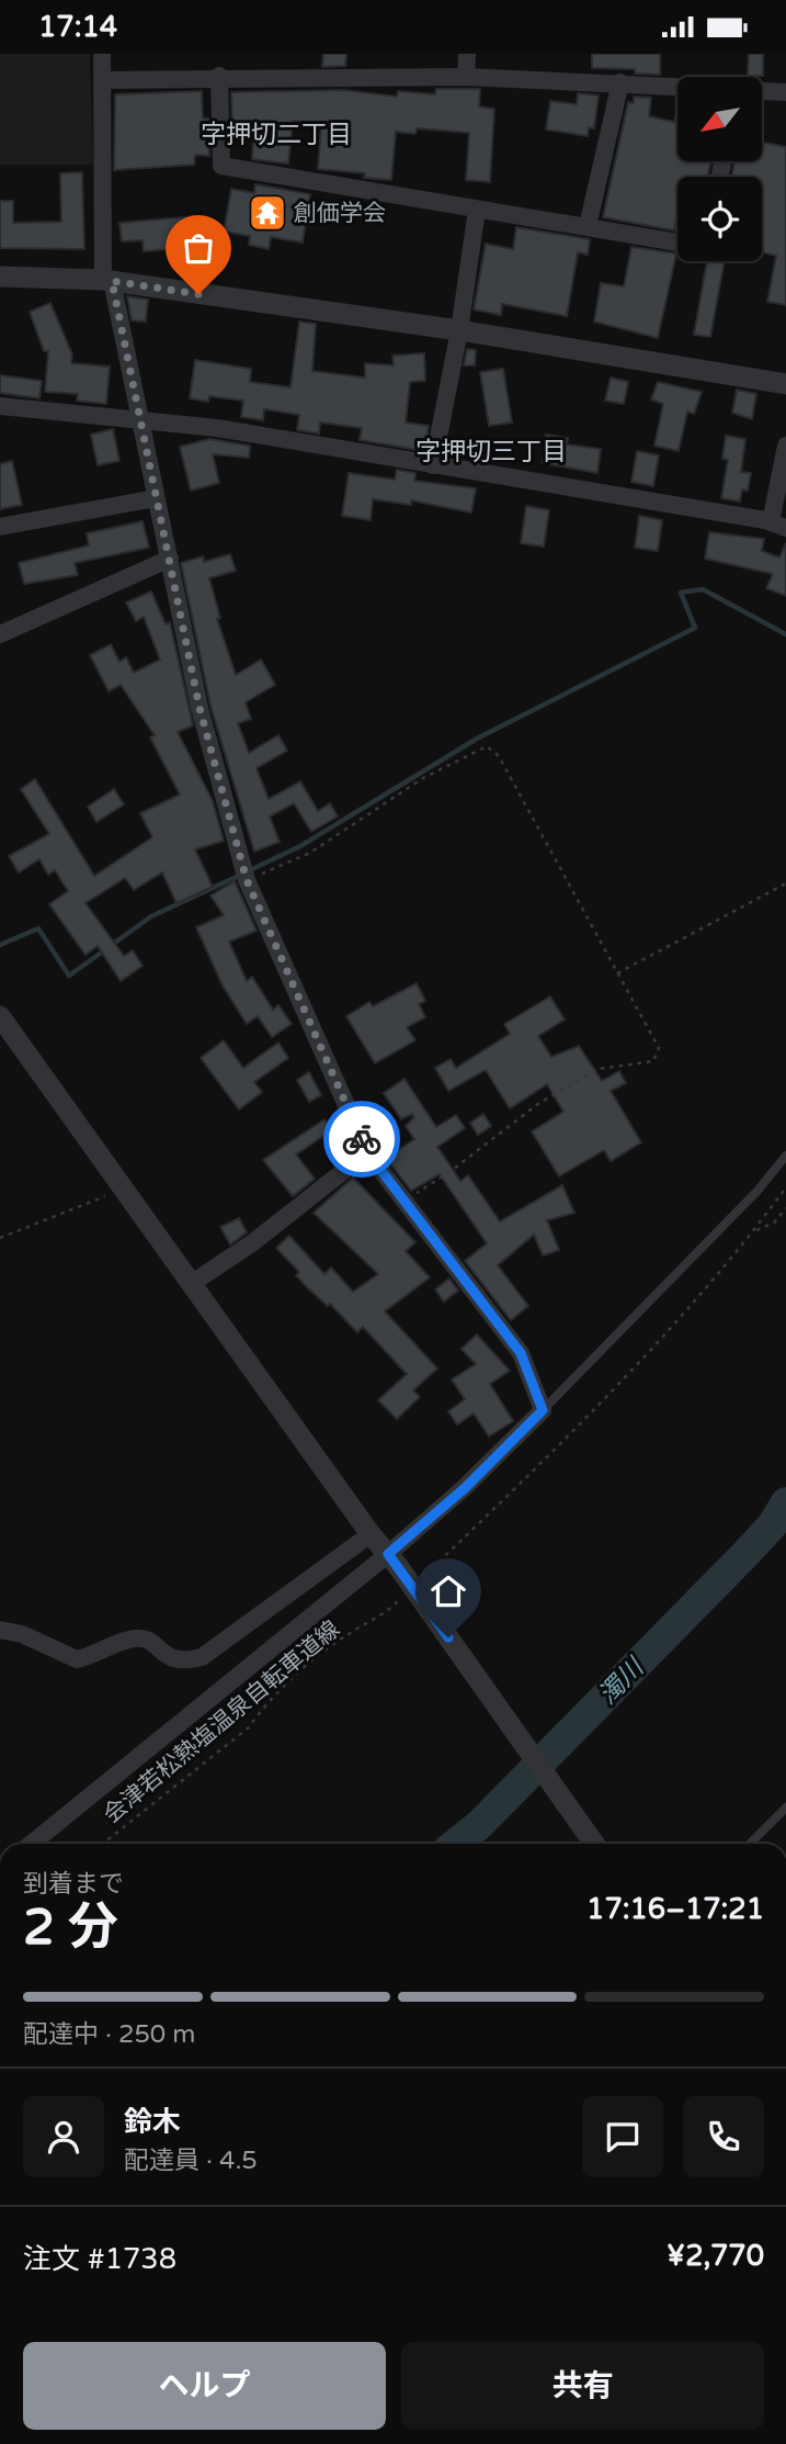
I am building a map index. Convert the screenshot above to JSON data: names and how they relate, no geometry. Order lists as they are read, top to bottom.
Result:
{
  "streets": {
    "path": ["会津若松熱塩温泉自転車道線"]
  },
  "districts": ["字押切二丁目", "字押切三丁目"],
  "water": ["濁川"],
  "places": {
    "temple": ["創価学会"]
  },
  "north": "bottom left",
  "page": {
    "status": "17:14",
    "heading": ["2 分", "到着まで", "17:16–17:21"],
    "panel": [
      "鈴木",
      "配達員 · 4.5",
      "注文 #1738",
      "¥2,770"
    ],
    "bar": "配達中 · 250 m",
    "buttons": ["ヘルプ", "共有"]
  }
}
